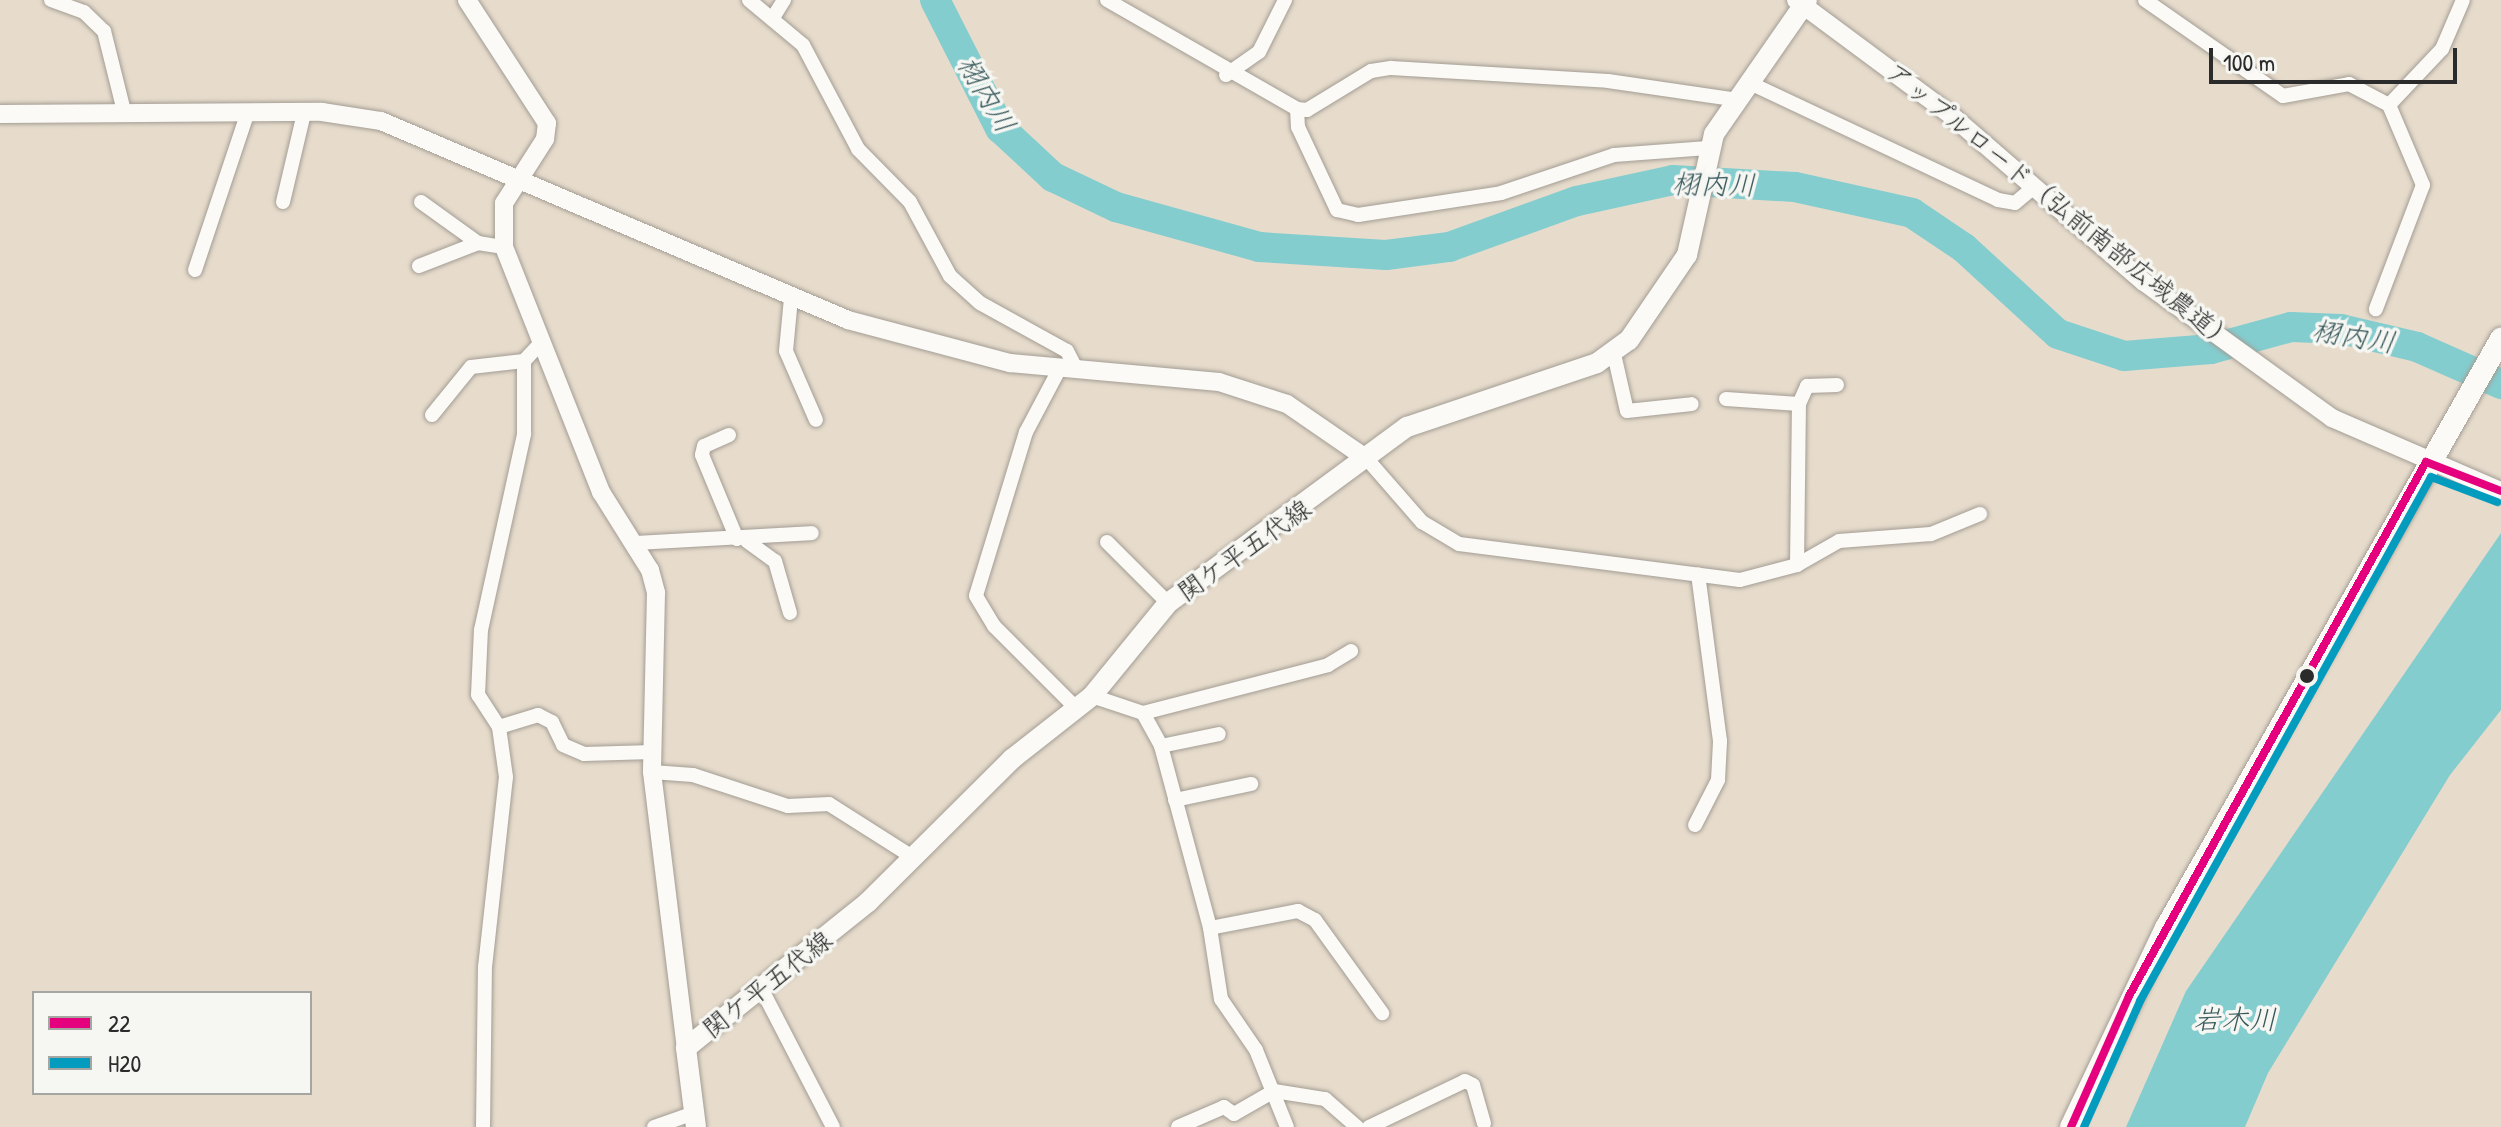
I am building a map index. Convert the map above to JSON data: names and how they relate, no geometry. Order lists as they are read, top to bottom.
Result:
{
  "streets": {
    "main road": ["関ケ平五代線"],
    "street": ["アップルロード（弘前南部広域農道）"]
  },
  "water": ["栩内川", "岩木川"],
  "lines": ["transit line 22", "transit line H20"],
  "legend": ["22", "H20"],
  "scale_bar": "100 m"
}
